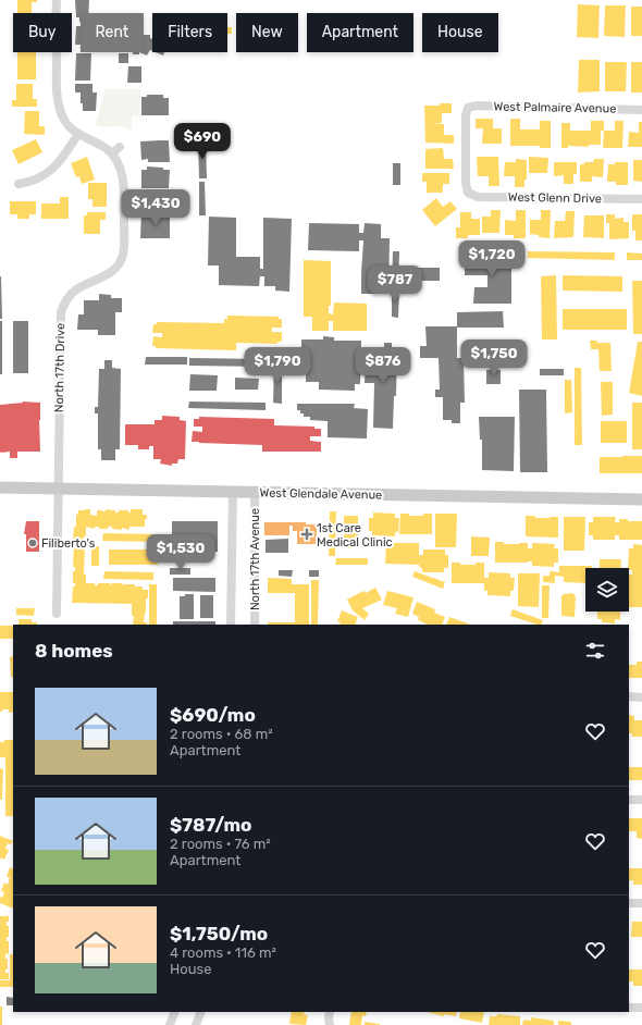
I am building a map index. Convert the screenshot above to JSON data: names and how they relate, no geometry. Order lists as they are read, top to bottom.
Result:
{
  "streets": {
    "main road": ["West Glendale Avenue"],
    "street": [
      "West Palmaire Avenue",
      "West Glenn Drive",
      "North 17th Drive",
      "North 17th Avenue"
    ]
  },
  "crossings": [
    ["West Palmaire Avenue", "West Glenn Drive"],
    ["North 17th Drive", "West Glendale Avenue"],
    ["West Glendale Avenue", "North 17th Avenue"]
  ],
  "places": {
    "health": ["1st Care Medical Clinic"],
    "other": ["Filiberto's"]
  },
  "page": {
    "chip": [
      "Buy",
      "Rent",
      "Filters",
      "New",
      "Apartment",
      "House"
    ],
    "price": [
      "$690",
      "$1,430",
      "$1,720",
      "$787",
      "$1,750",
      "$1,790",
      "$876",
      "$1,530"
    ],
    "heading": "8 homes",
    "list": [
      {
        "name": "$690/mo",
        "note": "2 rooms · 68 m² · Apartment"
      },
      {
        "name": "$787/mo",
        "note": "2 rooms · 76 m² · Apartment"
      },
      {
        "name": "$1,750/mo",
        "note": "4 rooms · 116 m² · House"
      }
    ]
  }
}
